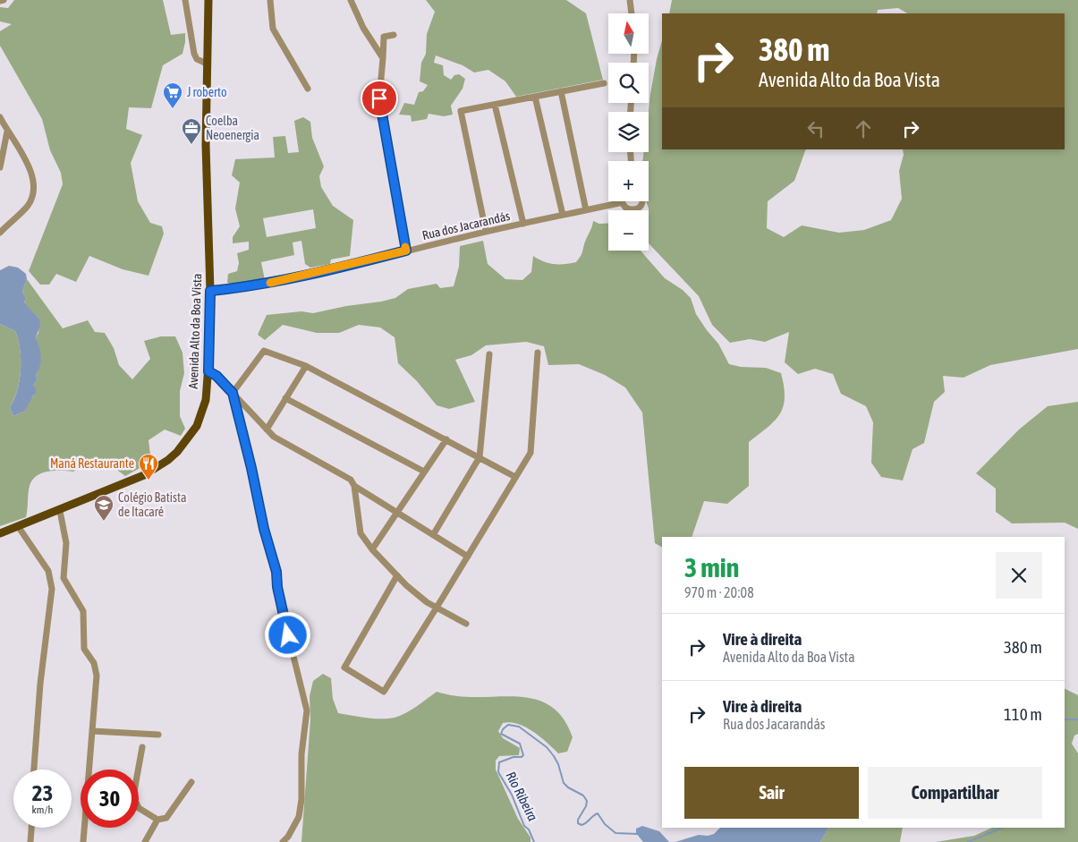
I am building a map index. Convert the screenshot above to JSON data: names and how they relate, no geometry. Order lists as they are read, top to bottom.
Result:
{
  "streets": {
    "main road": ["Avenida Alto da Boa Vista"],
    "street": ["Rua dos Jacarandás"]
  },
  "crossings": [
    ["Rua dos Jacarandás", "Avenida Alto da Boa Vista"]
  ],
  "water": ["Rio Ribeira"],
  "places": {
    "supermarket": ["J roberto"],
    "office": ["Coelba Neoenergia"],
    "restaurant": ["Maná Restaurante"],
    "school or university": ["Colégio Batista de Itacaré"]
  },
  "north": "top",
  "page": {
    "map_buttons": ["+", "−"],
    "turn": ["380 m", "Avenida Alto da Boa Vista"],
    "heading": ["3 min", "970 m · 20:08"],
    "list": [
      {
        "name": "Vire à direita",
        "note": "Avenida Alto da Boa Vista",
        "value": "380 m"
      },
      {
        "name": "Vire à direita",
        "note": "Rua dos Jacarandás",
        "value": "110 m"
      }
    ],
    "buttons": ["Sair", "Compartilhar"],
    "speed": "23 km/h",
    "limit": "30"
  }
}
